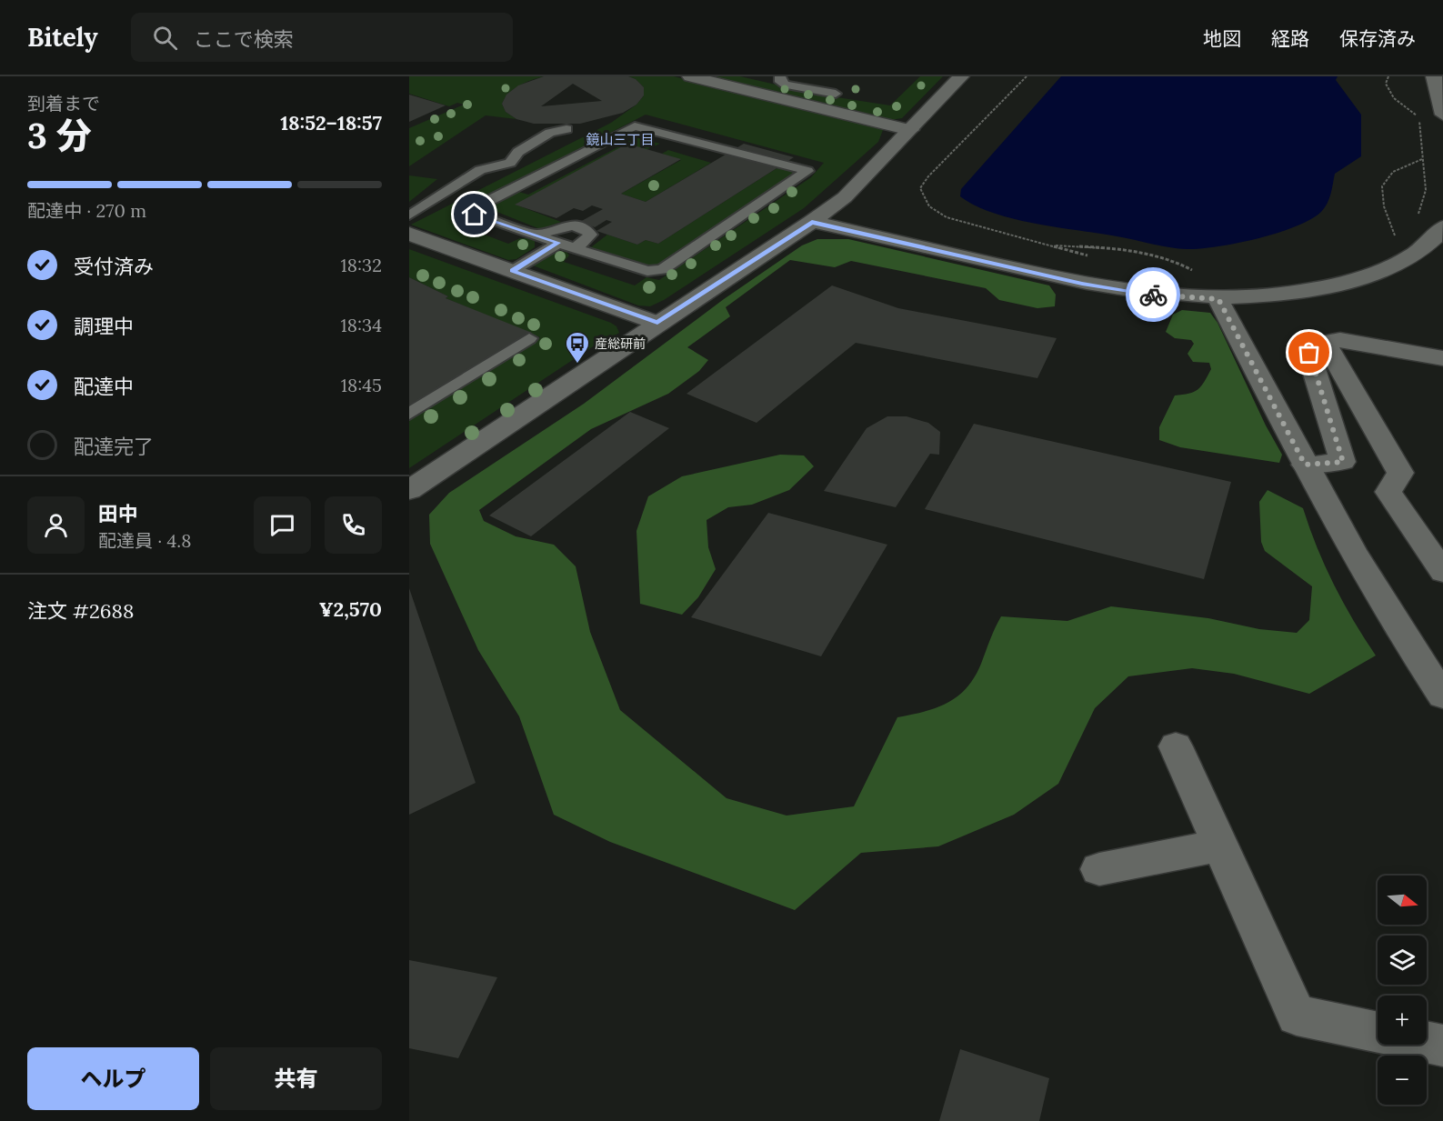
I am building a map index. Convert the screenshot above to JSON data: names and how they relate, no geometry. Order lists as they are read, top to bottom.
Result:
{
  "districts": ["鏡山三丁目"],
  "places": {
    "bus stop": ["産総研前"]
  },
  "north": "right",
  "page": {
    "header": "Bitely",
    "search": "ここで検索",
    "nav": ["地図", "経路", "保存済み"],
    "heading": ["3 分", "到着まで", "18:52–18:57"],
    "panel": [
      "田中",
      "配達員 · 4.8",
      "注文 #2688",
      "¥2,570"
    ],
    "bar": "配達中 · 270 m",
    "list": [
      ["受付済み", "18:32"],
      ["調理中", "18:34"],
      ["配達中", "18:45"],
      "配達完了"
    ],
    "map_buttons": ["+", "−"],
    "buttons": ["ヘルプ", "共有"]
  }
}
